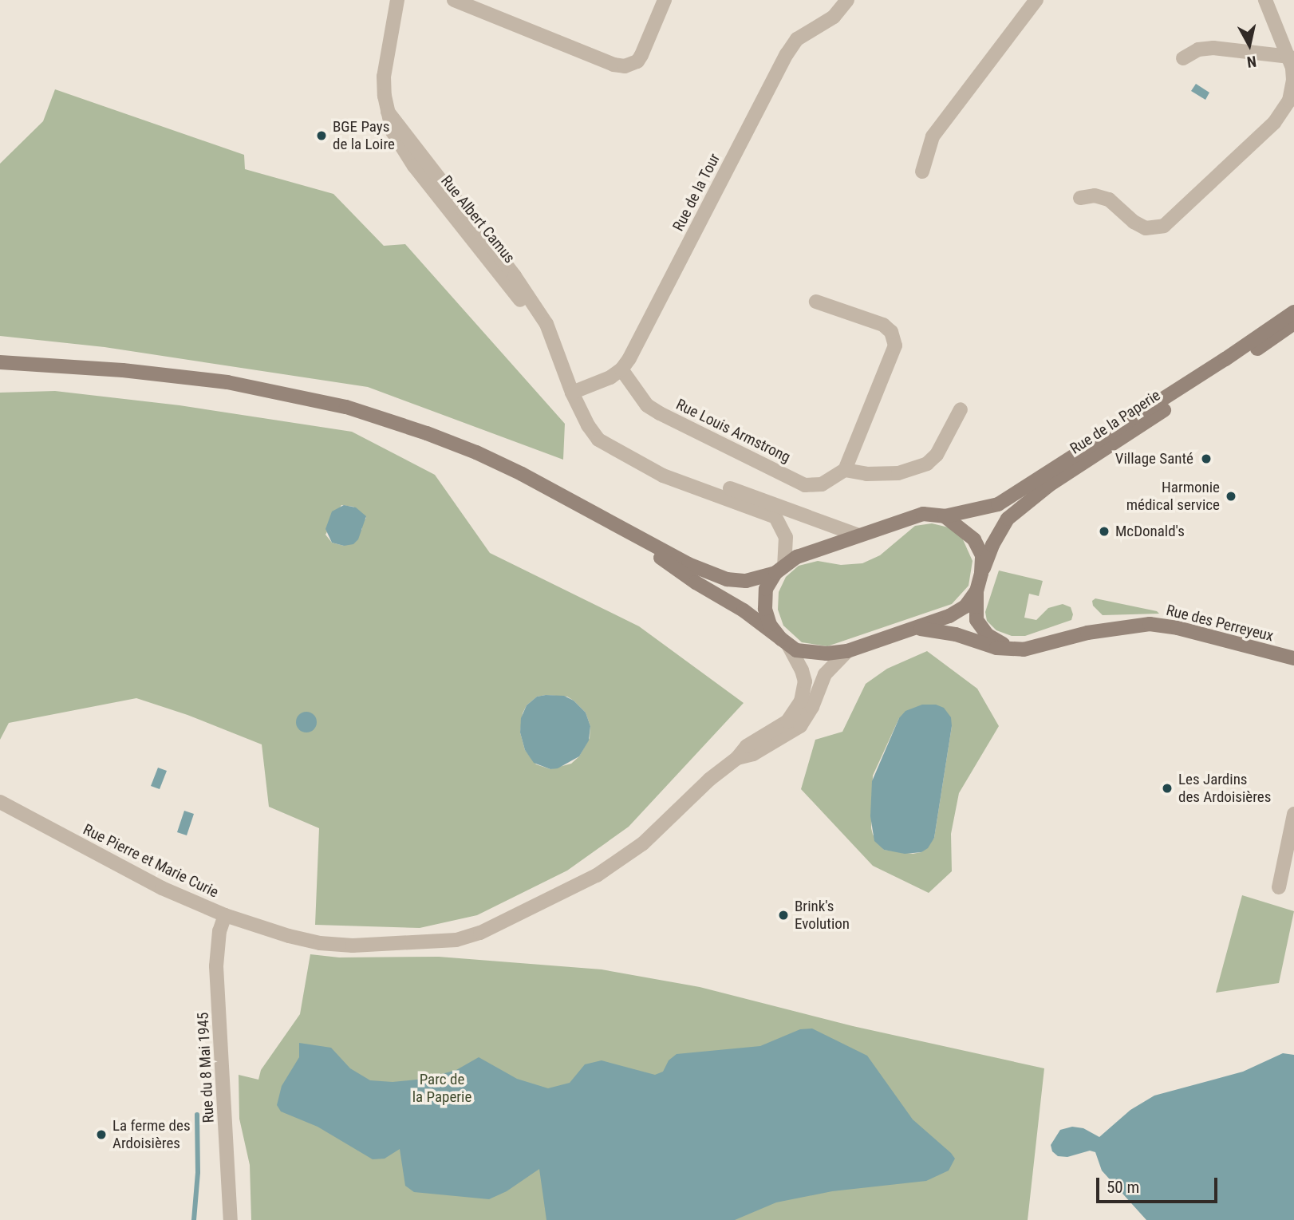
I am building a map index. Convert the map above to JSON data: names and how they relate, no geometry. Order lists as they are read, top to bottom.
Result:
{
  "streets": {
    "main road": ["Rue de la Paperie", "Rue des Perreyeux"],
    "street": [
      "Rue de la Tour",
      "Rue Albert Camus",
      "Rue Louis Armstrong",
      "Rue Pierre et Marie Curie",
      "Rue du 8 Mai 1945"
    ]
  },
  "crossings": [
    ["Rue de la Tour", "Rue Louis Armstrong"],
    ["Rue Pierre et Marie Curie", "Rue du 8 Mai 1945"]
  ],
  "parks": ["Parc de la Paperie"],
  "places": [
    "BGE Pays de la Loire",
    "Village Santé",
    "Harmonie médical service",
    "McDonald's",
    "Les Jardins des Ardoisières",
    "Brink's Evolution",
    "La ferme des Ardoisières"
  ],
  "scale_bar": "50 m",
  "north": "bottom"
}
